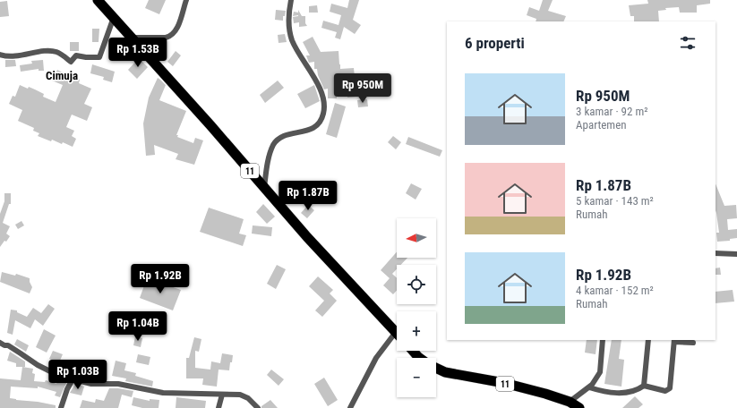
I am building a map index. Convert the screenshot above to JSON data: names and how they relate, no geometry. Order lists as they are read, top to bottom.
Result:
{
  "streets": {
    "highway": ["11"]
  },
  "districts": ["Cimuja"],
  "north": "left",
  "page": {
    "heading": "6 properti",
    "price": [
      "Rp 1.53B",
      "Rp 950M",
      "Rp 1.87B",
      "Rp 1.92B",
      "Rp 1.04B",
      "Rp 1.03B"
    ],
    "list": [
      {
        "name": "Rp 950M",
        "note": "3 kamar · 92 m² · Apartemen"
      },
      {
        "name": "Rp 1.87B",
        "note": "5 kamar · 143 m² · Rumah"
      },
      {
        "name": "Rp 1.92B",
        "note": "4 kamar · 152 m² · Rumah"
      }
    ],
    "map_buttons": ["+", "−"]
  }
}
